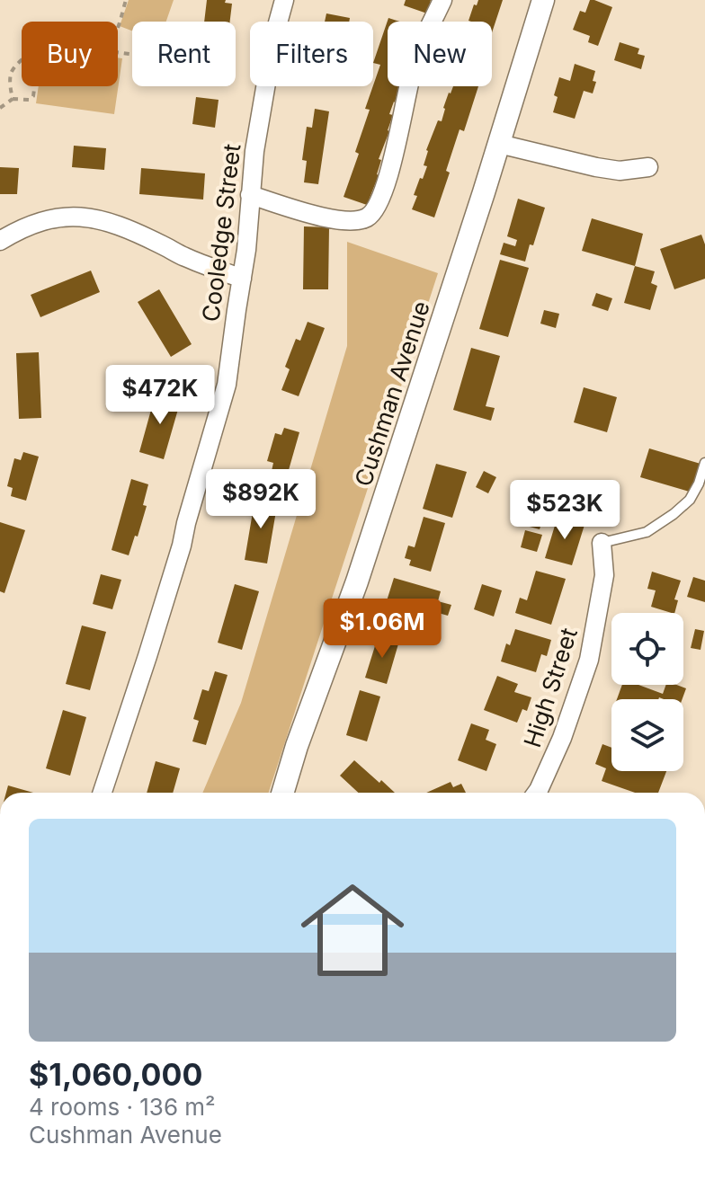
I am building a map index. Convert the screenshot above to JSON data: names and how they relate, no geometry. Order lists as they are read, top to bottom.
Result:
{
  "streets": {
    "street": ["Cooledge Street", "Cushman Avenue", "High Street"]
  },
  "page": {
    "chip": [
      "Buy",
      "Rent",
      "Filters",
      "New"
    ],
    "price": [
      "$472K",
      "$892K",
      "$523K",
      "$1.06M"
    ],
    "list": [
      {
        "name": "$1,060,000",
        "note": "4 rooms · 136 m² · Cushman Avenue"
      }
    ]
  }
}
